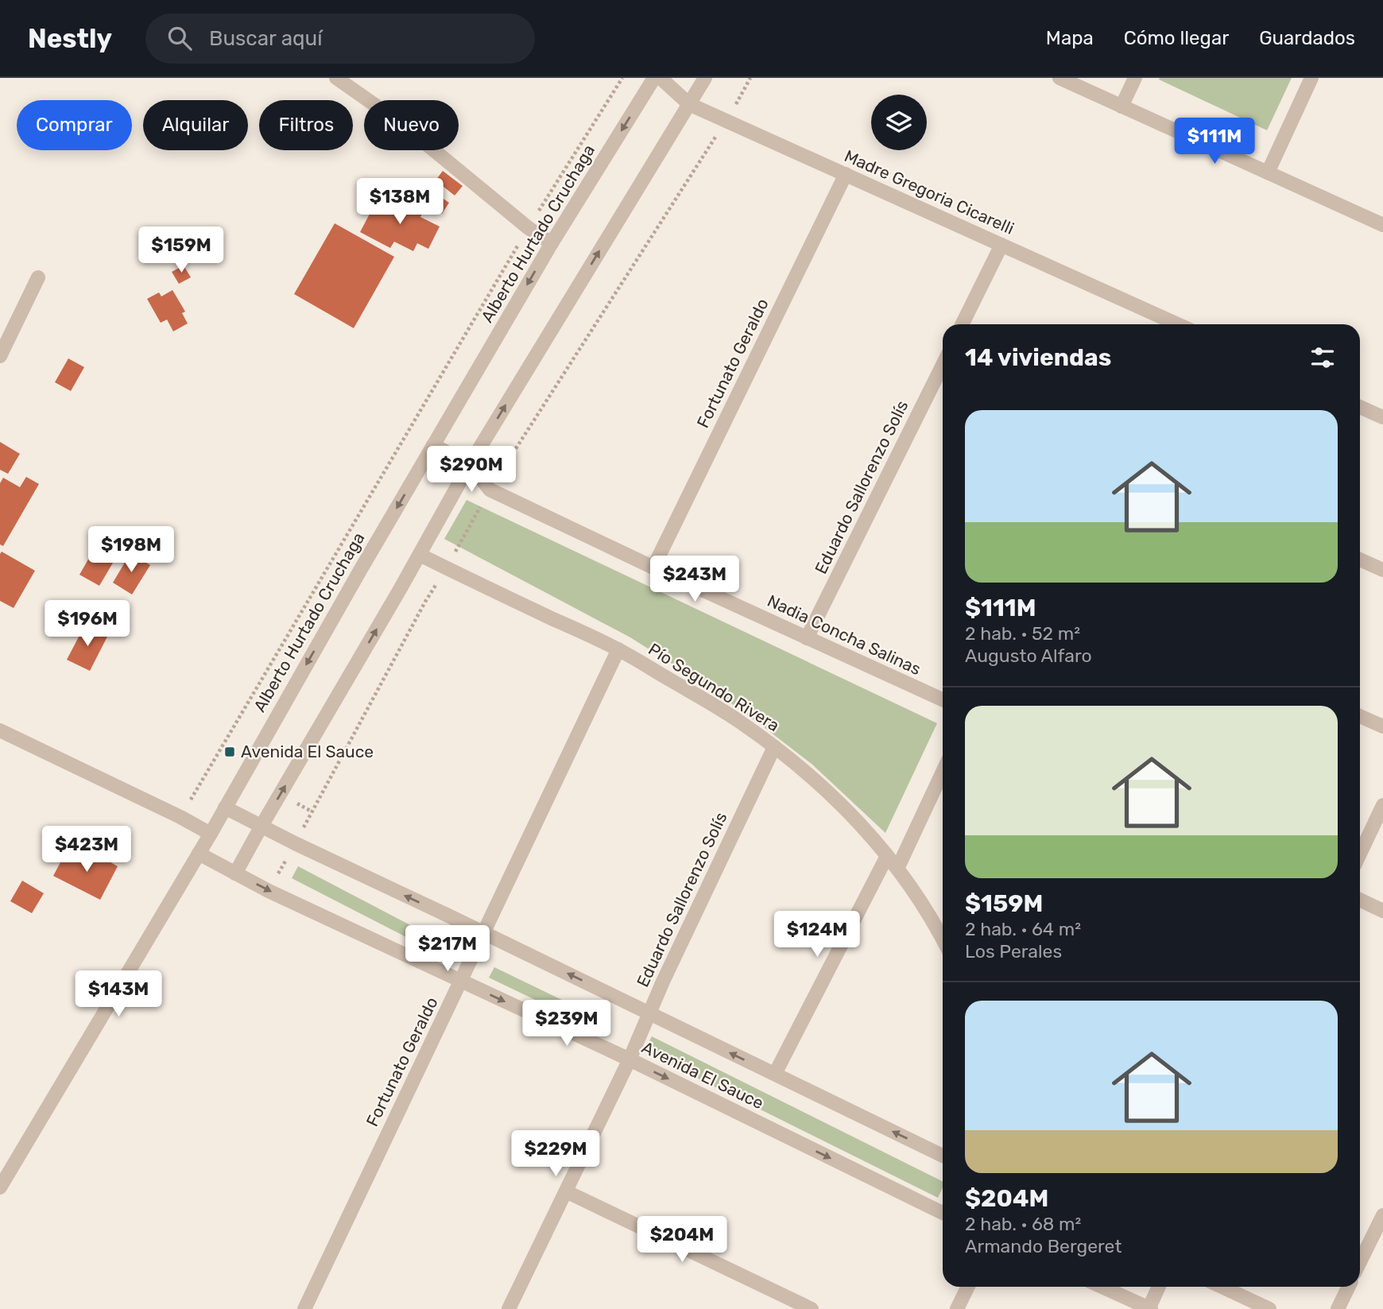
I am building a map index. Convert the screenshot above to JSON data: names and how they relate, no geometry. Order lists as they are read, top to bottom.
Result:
{
  "streets": {
    "street": [
      "Madre Gregoria Cicarelli",
      "Alberto Hurtado Cruchaga",
      "Fortunato Geraldo",
      "Eduardo Sallorenzo Solís",
      "Nadia Concha Salinas",
      "Pío Segundo Rivera",
      "Avenida El Sauce"
    ]
  },
  "crossings": [
    ["Madre Gregoria Cicarelli", "Fortunato Geraldo"],
    ["Alberto Hurtado Cruchaga", "Nadia Concha Salinas"],
    ["Alberto Hurtado Cruchaga", "Avenida El Sauce"],
    ["Fortunato Geraldo", "Nadia Concha Salinas"],
    ["Fortunato Geraldo", "Pío Segundo Rivera"],
    ["Fortunato Geraldo", "Avenida El Sauce"],
    ["Eduardo Sallorenzo Solís", "Nadia Concha Salinas"],
    ["Eduardo Sallorenzo Solís", "Pío Segundo Rivera"],
    ["Eduardo Sallorenzo Solís", "Avenida El Sauce"]
  ],
  "places": {
    "transit": ["Avenida El Sauce"]
  },
  "page": {
    "header": "Nestly",
    "search": "Buscar aquí",
    "nav": ["Mapa", "Cómo llegar", "Guardados"],
    "chip": [
      "Comprar",
      "Alquilar",
      "Filtros",
      "Nuevo"
    ],
    "price": [
      "$111M",
      "$138M",
      "$159M",
      "$290M",
      "$198M",
      "$243M",
      "$196M",
      "$423M",
      "$124M",
      "$217M",
      "$143M",
      "$239M",
      "$229M",
      "$204M"
    ],
    "heading": "14 viviendas",
    "list": [
      {
        "name": "$111M",
        "note": "2 hab. · 52 m² · Augusto Alfaro"
      },
      {
        "name": "$159M",
        "note": "2 hab. · 64 m² · Los Perales"
      },
      {
        "name": "$204M",
        "note": "2 hab. · 68 m² · Armando Bergeret"
      }
    ]
  }
}
